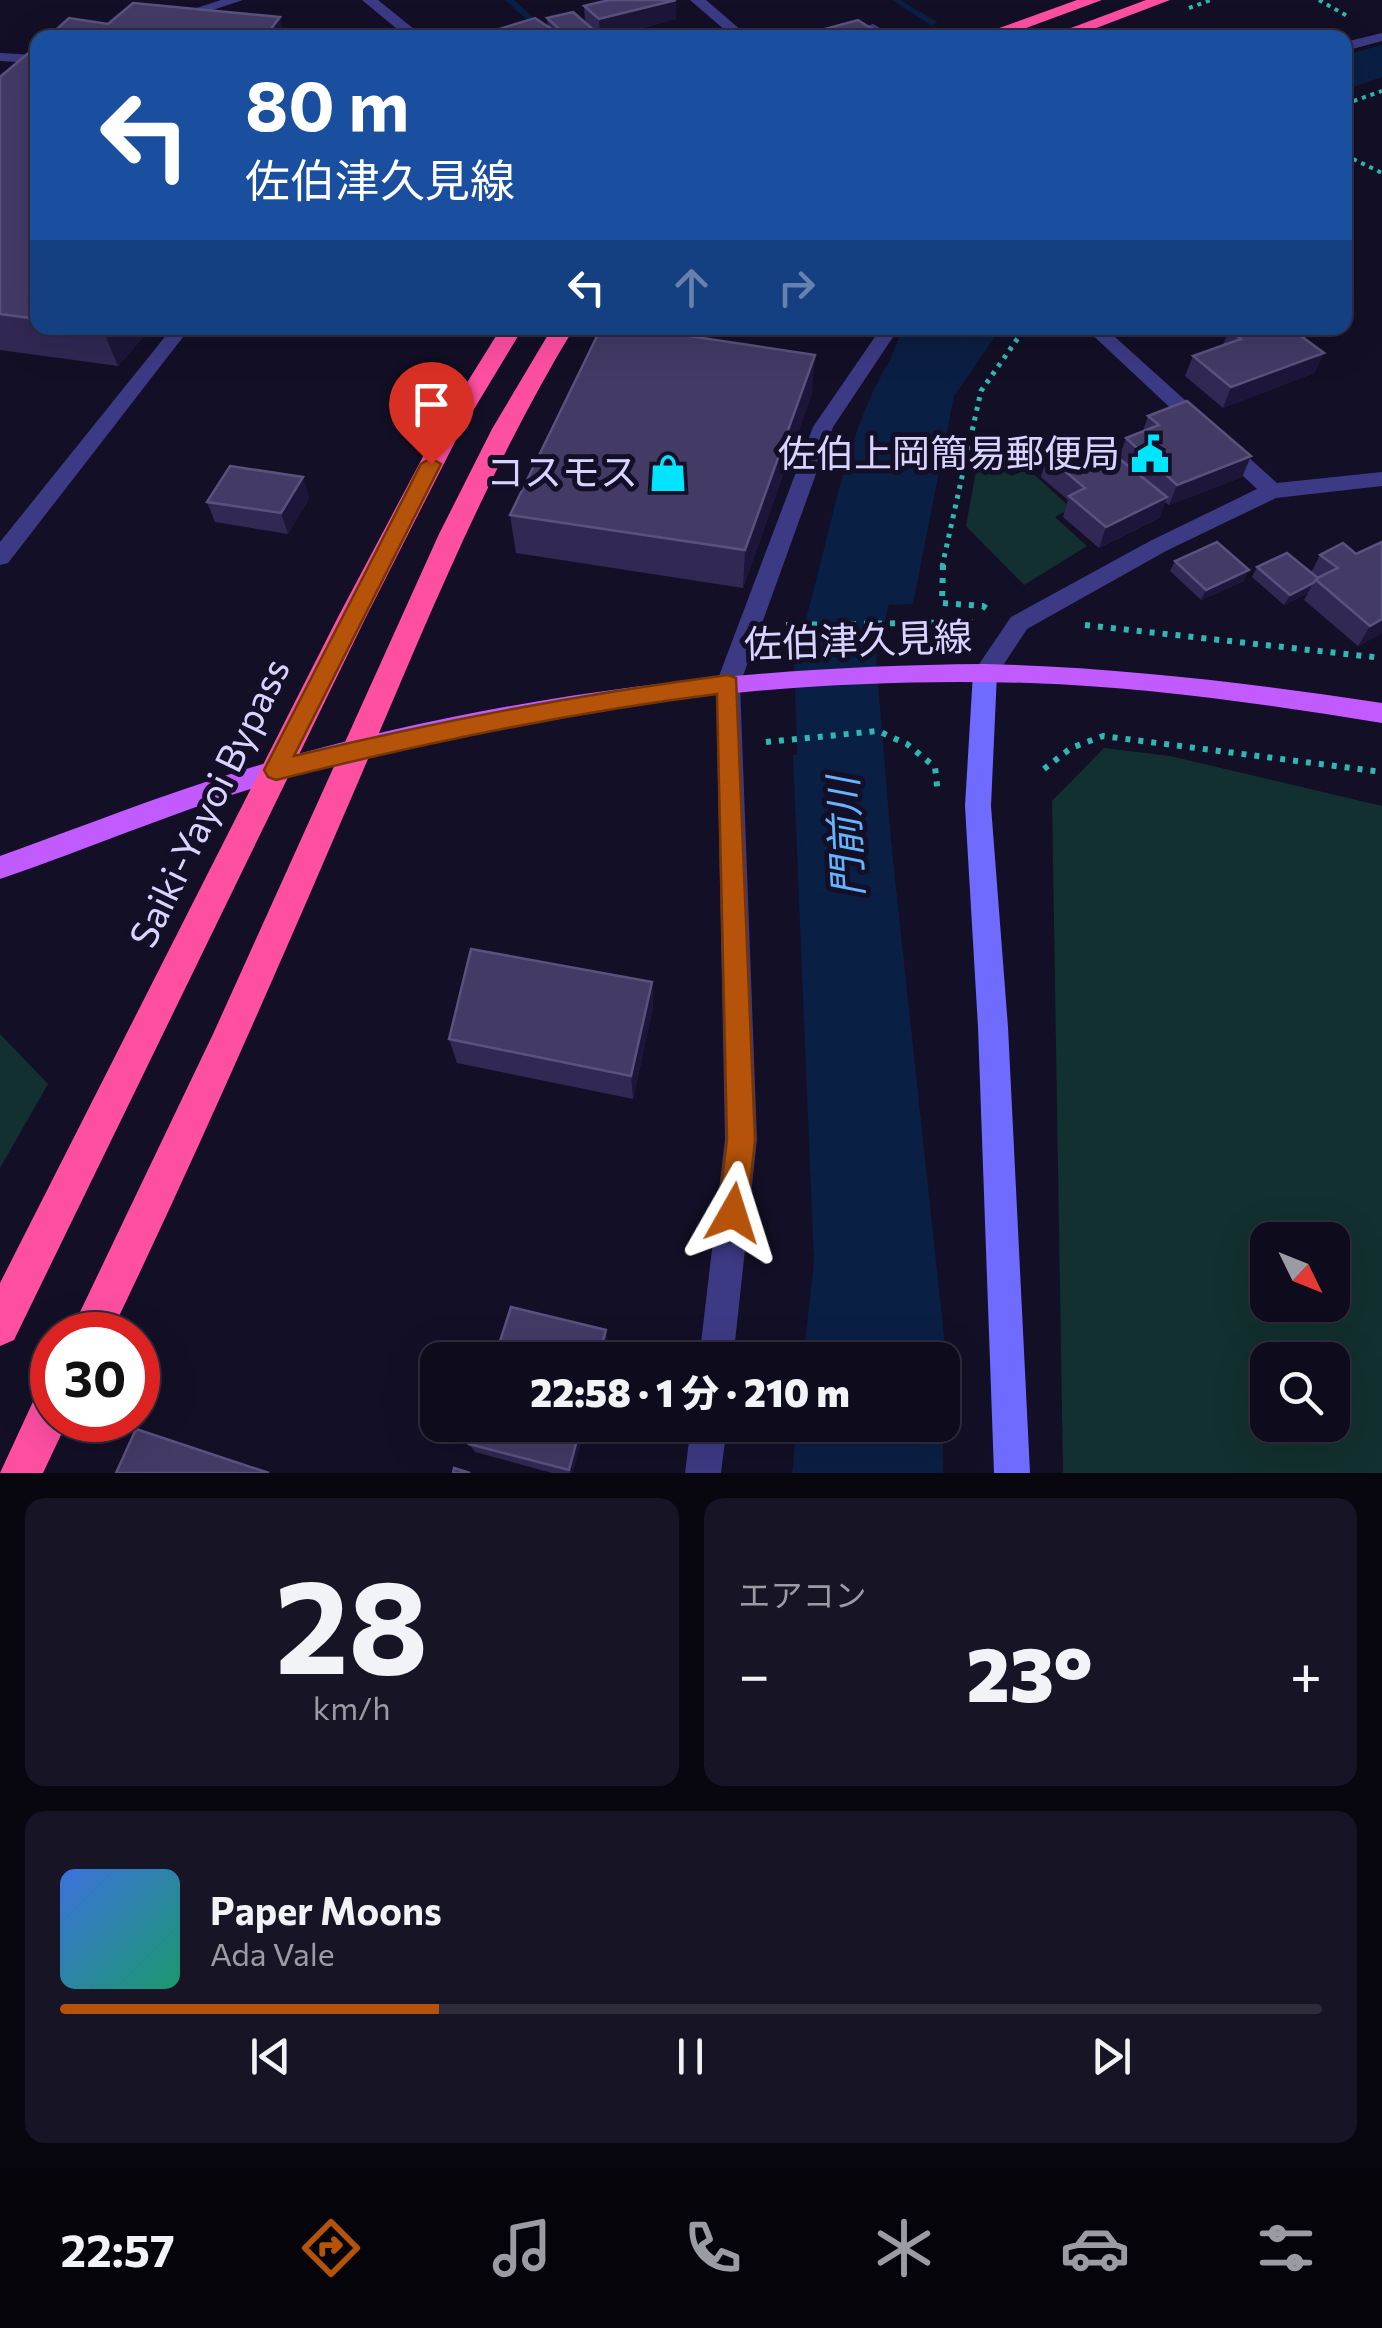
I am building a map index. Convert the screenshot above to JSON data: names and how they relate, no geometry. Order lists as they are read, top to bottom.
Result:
{
  "streets": {
    "highway": ["Saiki-Yayoi Bypass"],
    "main road": ["佐伯津久見線"]
  },
  "crossings": [
    ["佐伯津久見線", "Saiki-Yayoi Bypass"]
  ],
  "water": ["門前川"],
  "places": {
    "public building": ["佐伯上岡簡易郵便局"],
    "shop": ["コスモス"]
  },
  "north": "bottom right",
  "page": {
    "turn": ["80 m", "佐伯津久見線"],
    "limit": "30",
    "trip": "22:58 · 1 分 · 210 m",
    "tile": [
      ["28", "km/h"],
      "エアコン"
    ],
    "heat": ["−", "23°", "+"],
    "song": ["Paper Moons", "Ada Vale"],
    "tabs": "22:57"
  }
}
